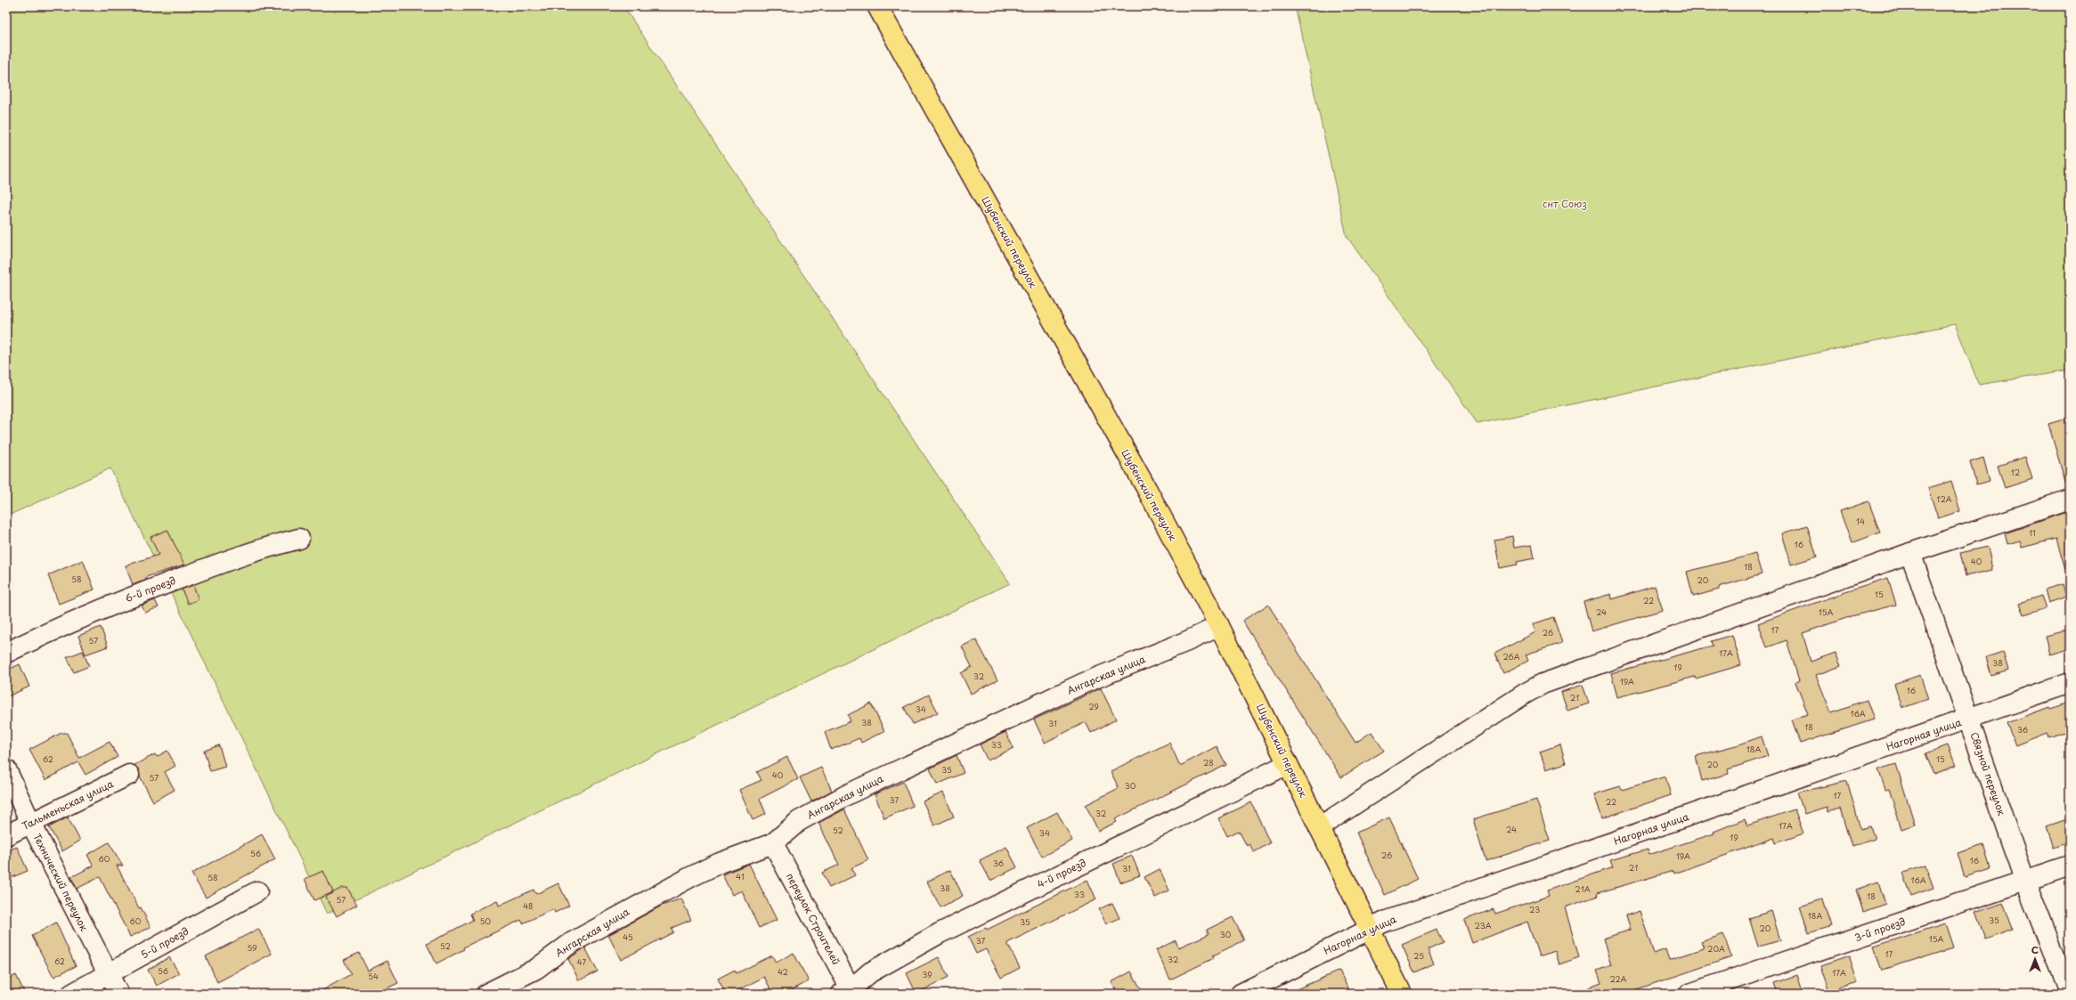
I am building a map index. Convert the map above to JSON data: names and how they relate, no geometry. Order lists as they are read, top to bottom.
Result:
{
  "streets": {
    "main road": ["Шубенский переулок"],
    "street": [
      "6-й проезд",
      "Ангарская улица",
      "Нагорная улица",
      "Связной переулок",
      "Тальменьская улица",
      "4-й проезд",
      "Технический переулок",
      "переулок Строителей",
      "3-й проезд",
      "5-й проезд"
    ]
  },
  "crossings": [
    ["Шубенский переулок", "Ангарская улица"],
    ["Шубенский переулок", "Нагорная улица"],
    ["Шубенский переулок", "4-й проезд"],
    ["Ангарская улица", "переулок Строителей"],
    ["Нагорная улица", "Связной переулок"],
    ["Связной переулок", "3-й проезд"],
    ["Тальменьская улица", "Технический переулок"],
    ["4-й проезд", "переулок Строителей"],
    ["Технический переулок", "5-й проезд"]
  ],
  "parks": ["снт Союз"],
  "house_numbers": [
    "12",
    "12А",
    "14",
    "11",
    "16",
    "40",
    "18",
    "58",
    "20",
    "15",
    "22",
    "24",
    "15А",
    "17",
    "26",
    "57",
    "17А",
    "26А",
    "38",
    "19",
    "32",
    "19А",
    "16",
    "21",
    "29",
    "34",
    "16А",
    "38",
    "31",
    "18",
    "36",
    "33",
    "18А",
    "62",
    "15",
    "28",
    "20",
    "35",
    "40",
    "57",
    "30",
    "17",
    "37",
    "22",
    "32",
    "17А",
    "24",
    "52",
    "34",
    "19",
    "56",
    "26",
    "19А",
    "60",
    "16",
    "36",
    "21",
    "31",
    "41",
    "58",
    "16А",
    "38",
    "21А",
    "33",
    "18",
    "57",
    "48",
    "23",
    "18А",
    "35",
    "60",
    "50",
    "35",
    "23А",
    "20",
    "30",
    "45",
    "15А",
    "37",
    "52",
    "59",
    "20А",
    "17",
    "25",
    "32",
    "62",
    "47",
    "56",
    "42",
    "17А",
    "39",
    "54",
    "22А"
  ],
  "north": "top"
}
